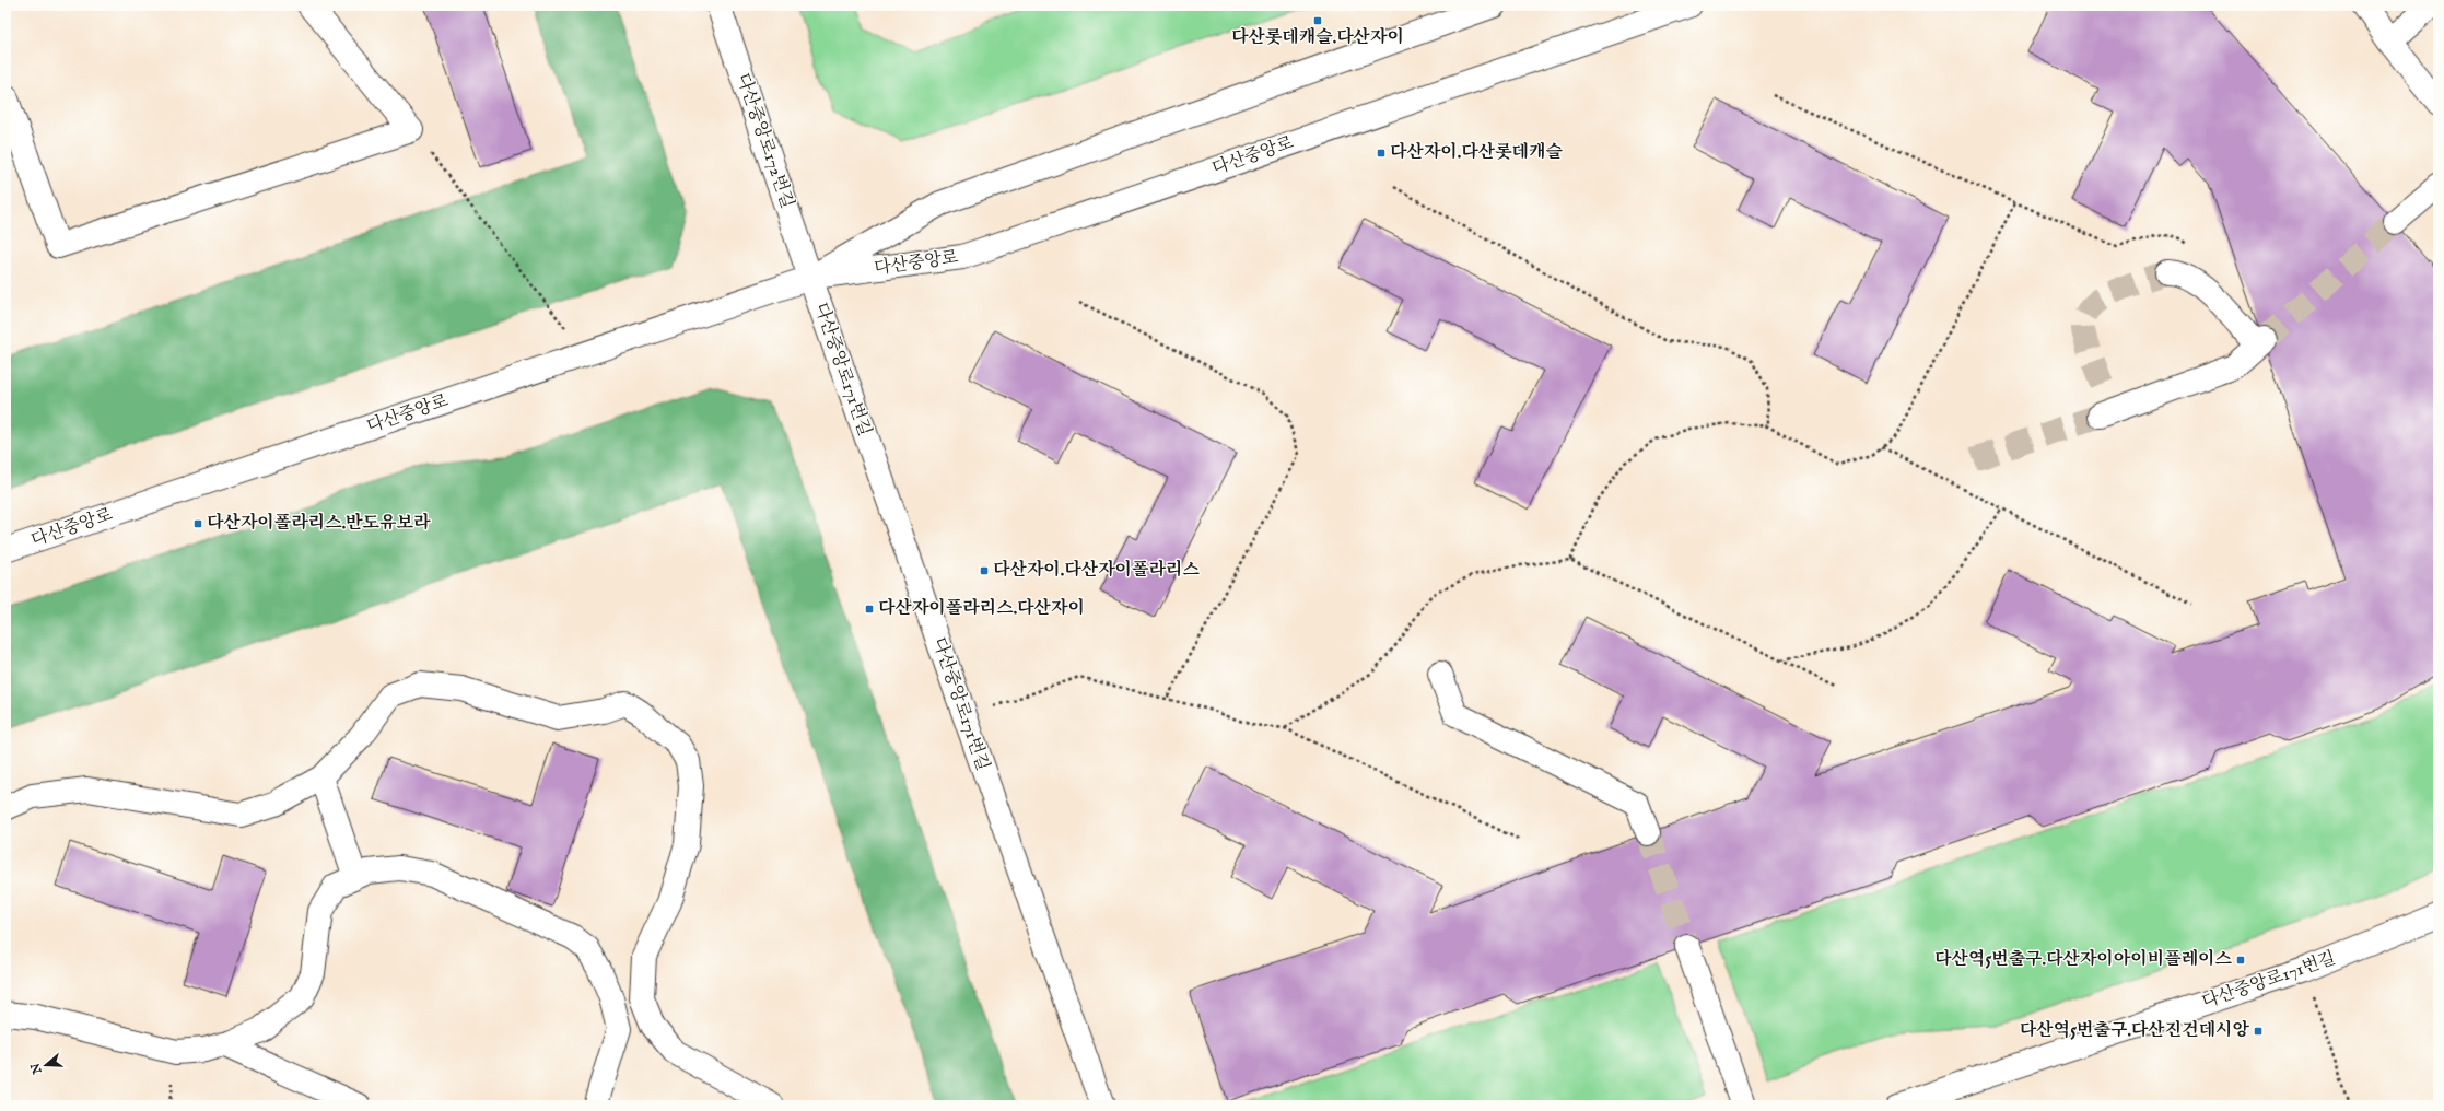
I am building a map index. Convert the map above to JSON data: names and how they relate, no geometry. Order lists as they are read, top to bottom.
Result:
{
  "streets": {
    "street": ["다산중앙로172번길", "다산중앙로", "다산중앙로171번길"]
  },
  "crossings": [
    ["다산중앙로172번길", "다산중앙로"],
    ["다산중앙로172번길", "다산중앙로171번길"],
    ["다산중앙로", "다산중앙로171번길"]
  ],
  "places": {
    "transit": [
      "다산롯데캐슬.다산자이",
      "다산자이.다산롯데캐슬",
      "다산자이폴라리스.반도유보라",
      "다산자이.다산자이폴라리스",
      "다산자이폴라리스.다산자이",
      "다산역5번출구.다산자이아이비플레이스",
      "다산역5번출구.다산진건데시앙"
    ]
  },
  "north": "left"
}
